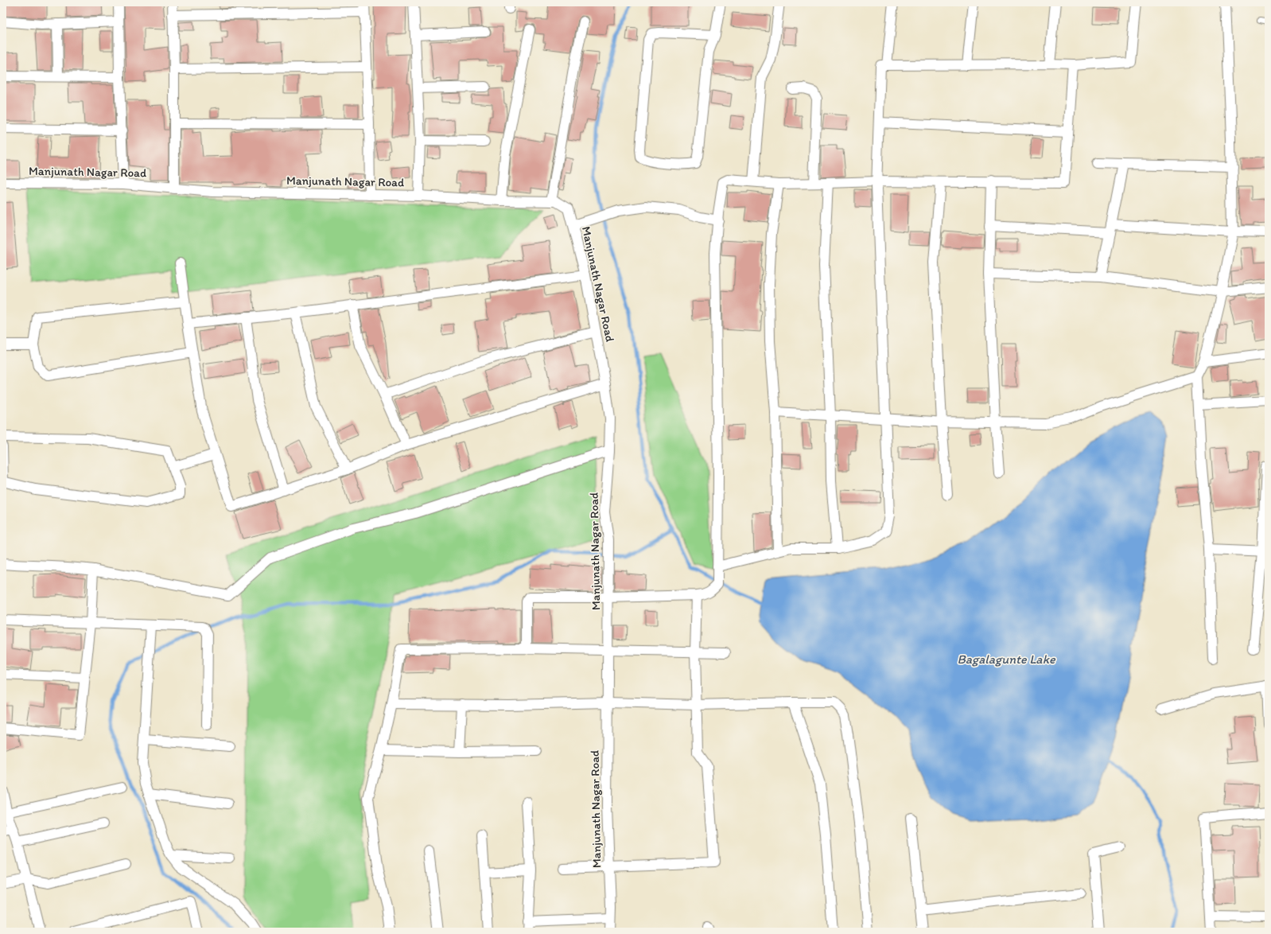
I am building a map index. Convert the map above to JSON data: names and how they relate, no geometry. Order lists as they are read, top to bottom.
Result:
{
  "streets": {
    "street": ["Manjunath Nagar Road"]
  },
  "water": ["Bagalagunte Lake"]
}
